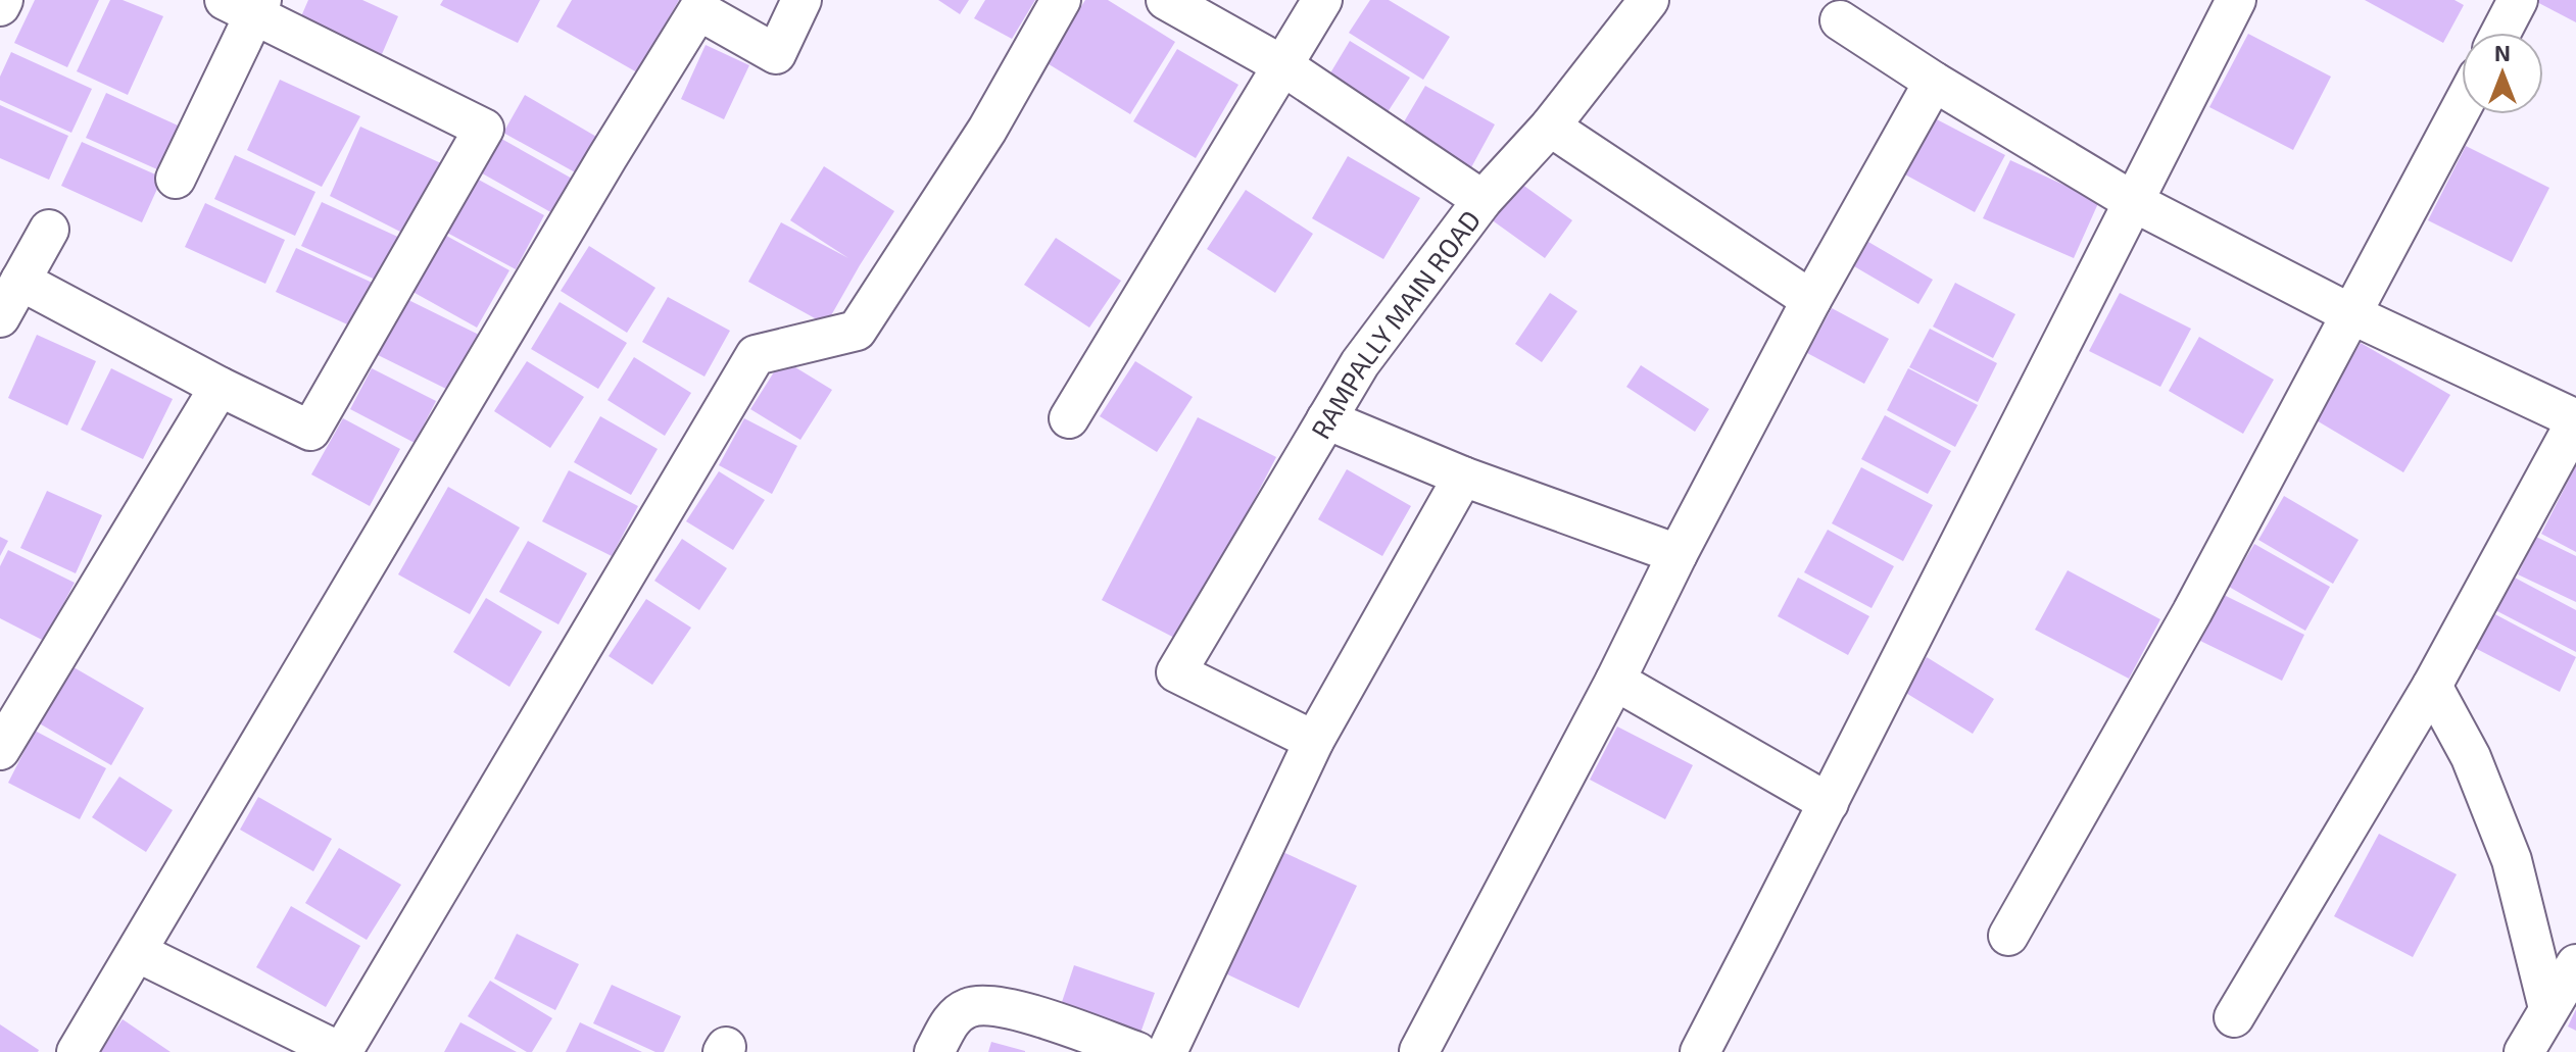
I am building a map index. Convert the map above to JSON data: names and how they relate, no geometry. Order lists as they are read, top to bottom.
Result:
{
  "streets": {
    "street": ["RAMPALLY MAIN ROAD"]
  },
  "north": "top"
}
